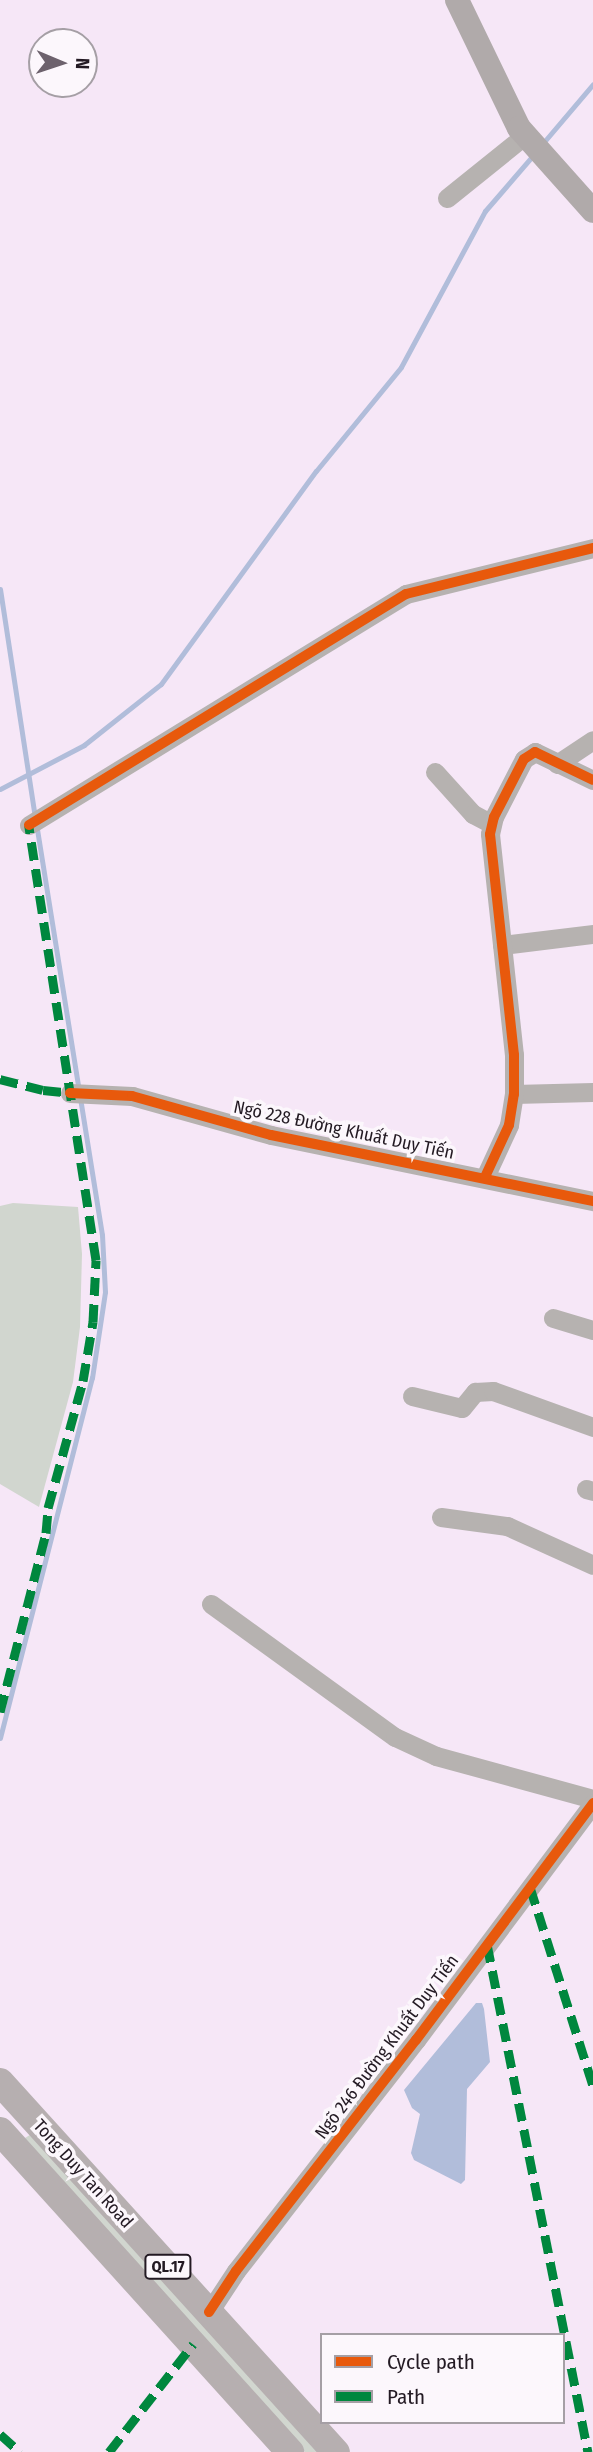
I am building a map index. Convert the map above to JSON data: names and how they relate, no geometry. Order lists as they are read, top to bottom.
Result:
{
  "streets": {
    "highway": ["Tong Duy Tan Road", "QL.17"],
    "street": ["Ngõ 228 Đường Khuất Duy Tiến", "Ngõ 246 Đường Khuất Duy Tiến"]
  },
  "crossings": [
    ["Ngõ 246 Đường Khuất Duy Tiến", "Tong Duy Tan Road"]
  ],
  "legend": ["Cycle path", "Path"],
  "north": "right"
}
